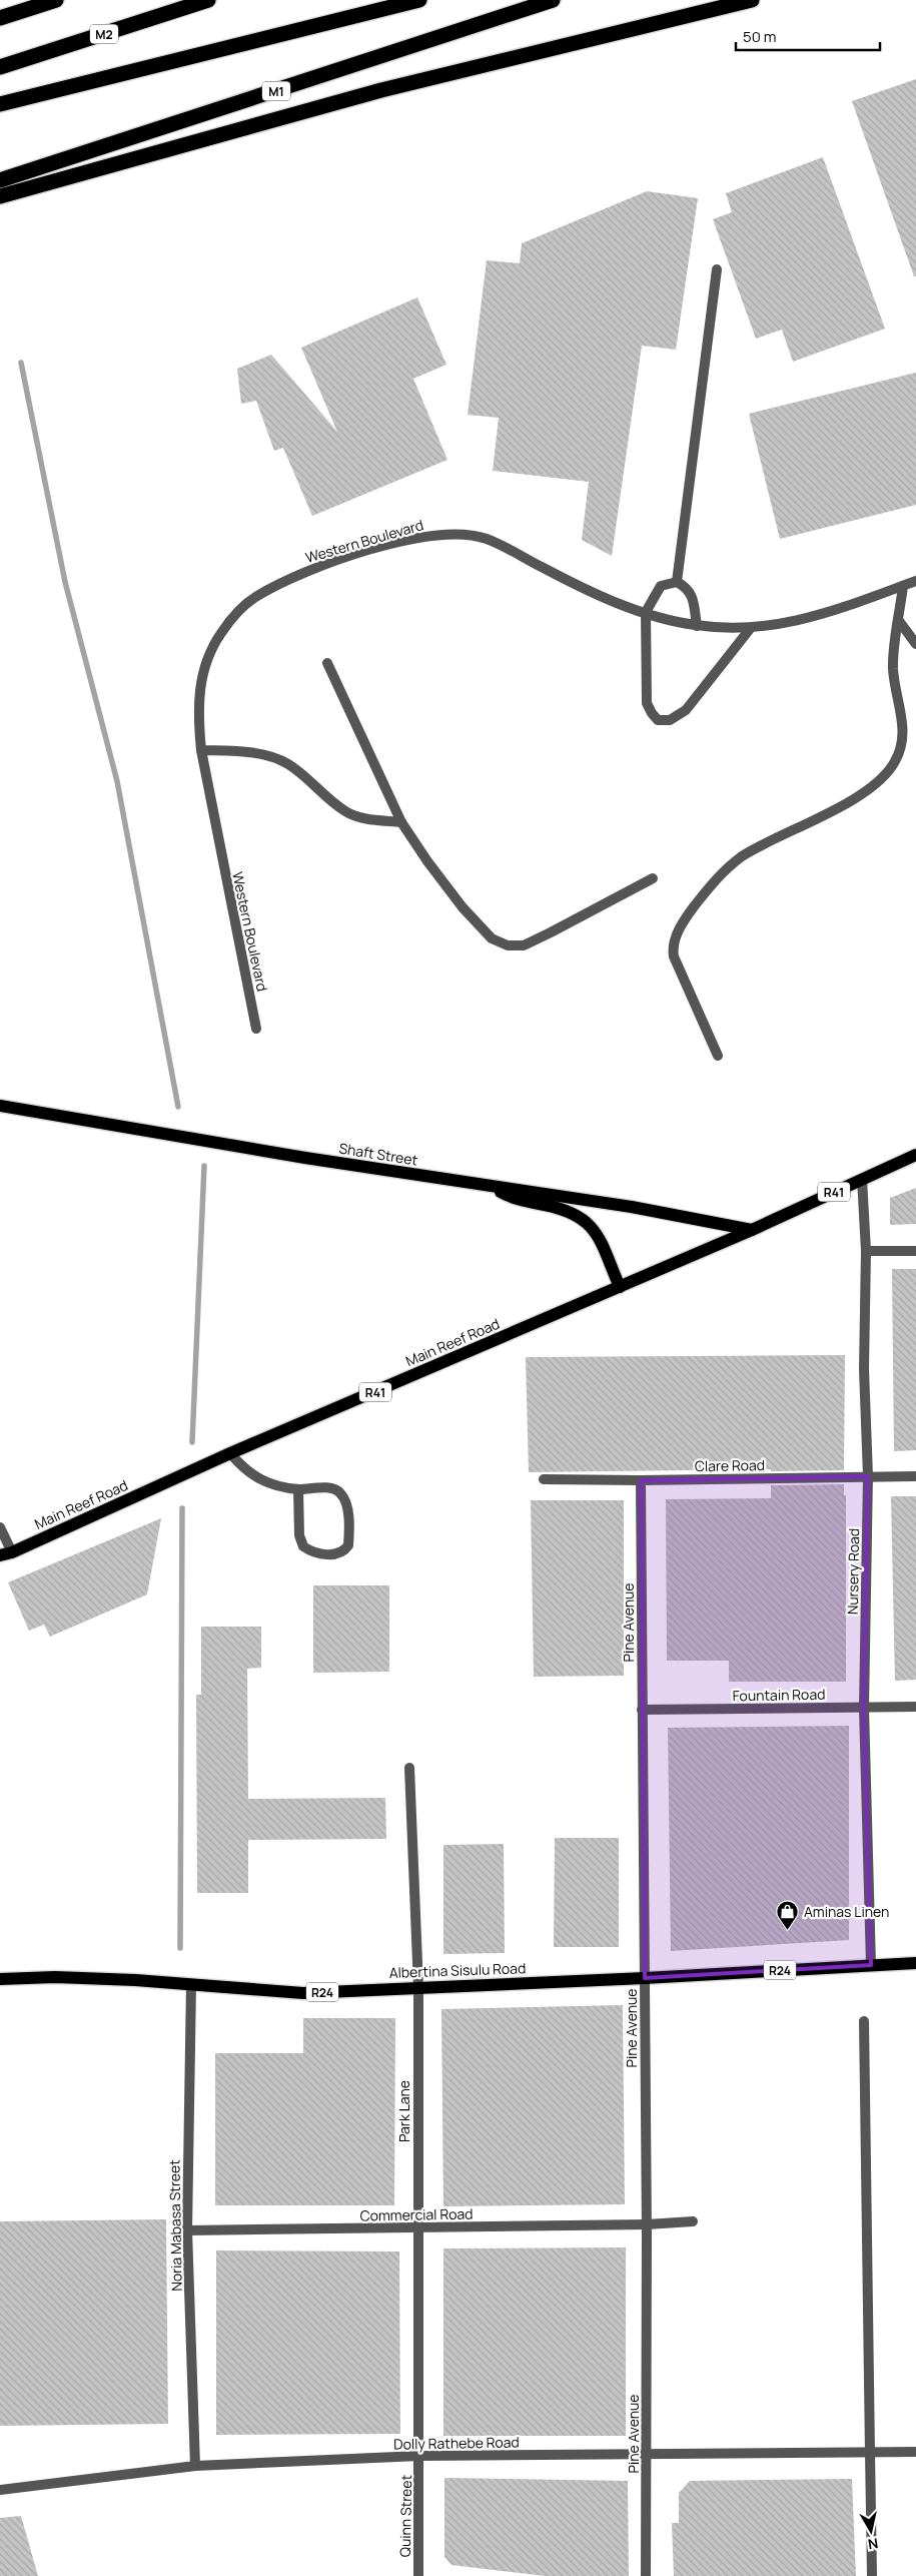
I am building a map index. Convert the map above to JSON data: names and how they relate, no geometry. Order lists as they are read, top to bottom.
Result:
{
  "streets": {
    "highway": ["M2", "M1"],
    "main road": [
      "Shaft Street",
      "R41",
      "Main Reef Road",
      "Albertina Sisulu Road",
      "R24"
    ],
    "street": [
      "Western Boulevard",
      "Clare Road",
      "Nursery Road",
      "Pine Avenue",
      "Fountain Road",
      "Park Lane",
      "Commercial Road",
      "Noria Mabasa Street",
      "Dolly Rathebe Road",
      "Quinn Street"
    ]
  },
  "crossings": [
    ["Shaft Street", "Main Reef Road"],
    ["Main Reef Road", "Nursery Road"],
    ["Clare Road", "Nursery Road"],
    ["Clare Road", "Pine Avenue"],
    ["Nursery Road", "Fountain Road"],
    ["Nursery Road", "Albertina Sisulu Road"],
    ["Pine Avenue", "Fountain Road"],
    ["Pine Avenue", "Albertina Sisulu Road"],
    ["Pine Avenue", "Commercial Road"],
    ["Pine Avenue", "Dolly Rathebe Road"],
    ["Albertina Sisulu Road", "Park Lane"],
    ["Albertina Sisulu Road", "Noria Mabasa Street"],
    ["Park Lane", "Commercial Road"],
    ["Park Lane", "Dolly Rathebe Road"],
    ["Park Lane", "Quinn Street"],
    ["Commercial Road", "Noria Mabasa Street"],
    ["Noria Mabasa Street", "Dolly Rathebe Road"],
    ["Dolly Rathebe Road", "Quinn Street"]
  ],
  "places": {
    "shop": ["Aminas Linen"]
  },
  "scale_bar": "50 m",
  "north": "bottom"
}
